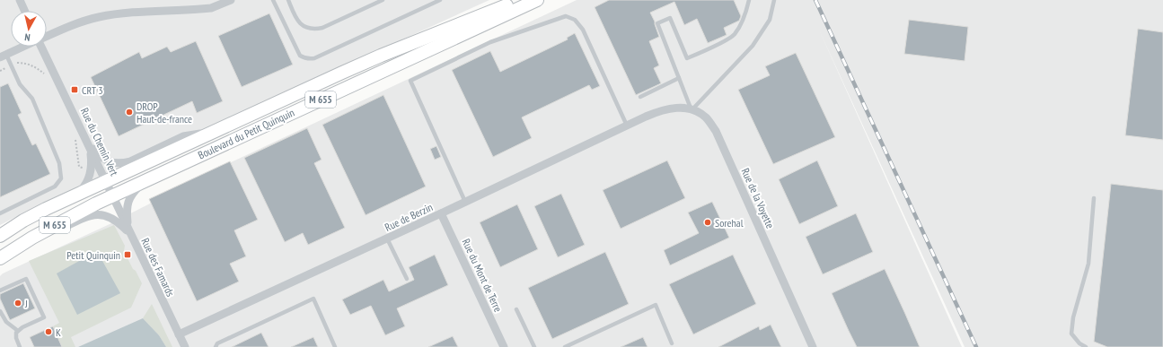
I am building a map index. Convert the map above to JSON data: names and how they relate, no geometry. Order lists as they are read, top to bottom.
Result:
{
  "streets": {
    "main road": ["M 655", "Boulevard du Petit Quinquin"],
    "street": [
      "Rue du Chemin Vert",
      "Rue de la Voyette",
      "Rue de Berzin",
      "Rue des Famards",
      "Rue du Mont de Terre"
    ]
  },
  "crossings": [
    ["Boulevard du Petit Quinquin", "Rue du Chemin Vert"],
    ["Boulevard du Petit Quinquin", "Rue des Famards"],
    ["Rue du Chemin Vert", "Rue des Famards"],
    ["Rue de la Voyette", "Rue de Berzin"],
    ["Rue de Berzin", "Rue des Famards"],
    ["Rue de Berzin", "Rue du Mont de Terre"]
  ],
  "places": {
    "transit": ["CRT 3", "Petit Quinquin"],
    "other": [
      "DROP Haut-de-france",
      "Sorehal",
      "J",
      "K"
    ]
  },
  "north": "bottom"
}
